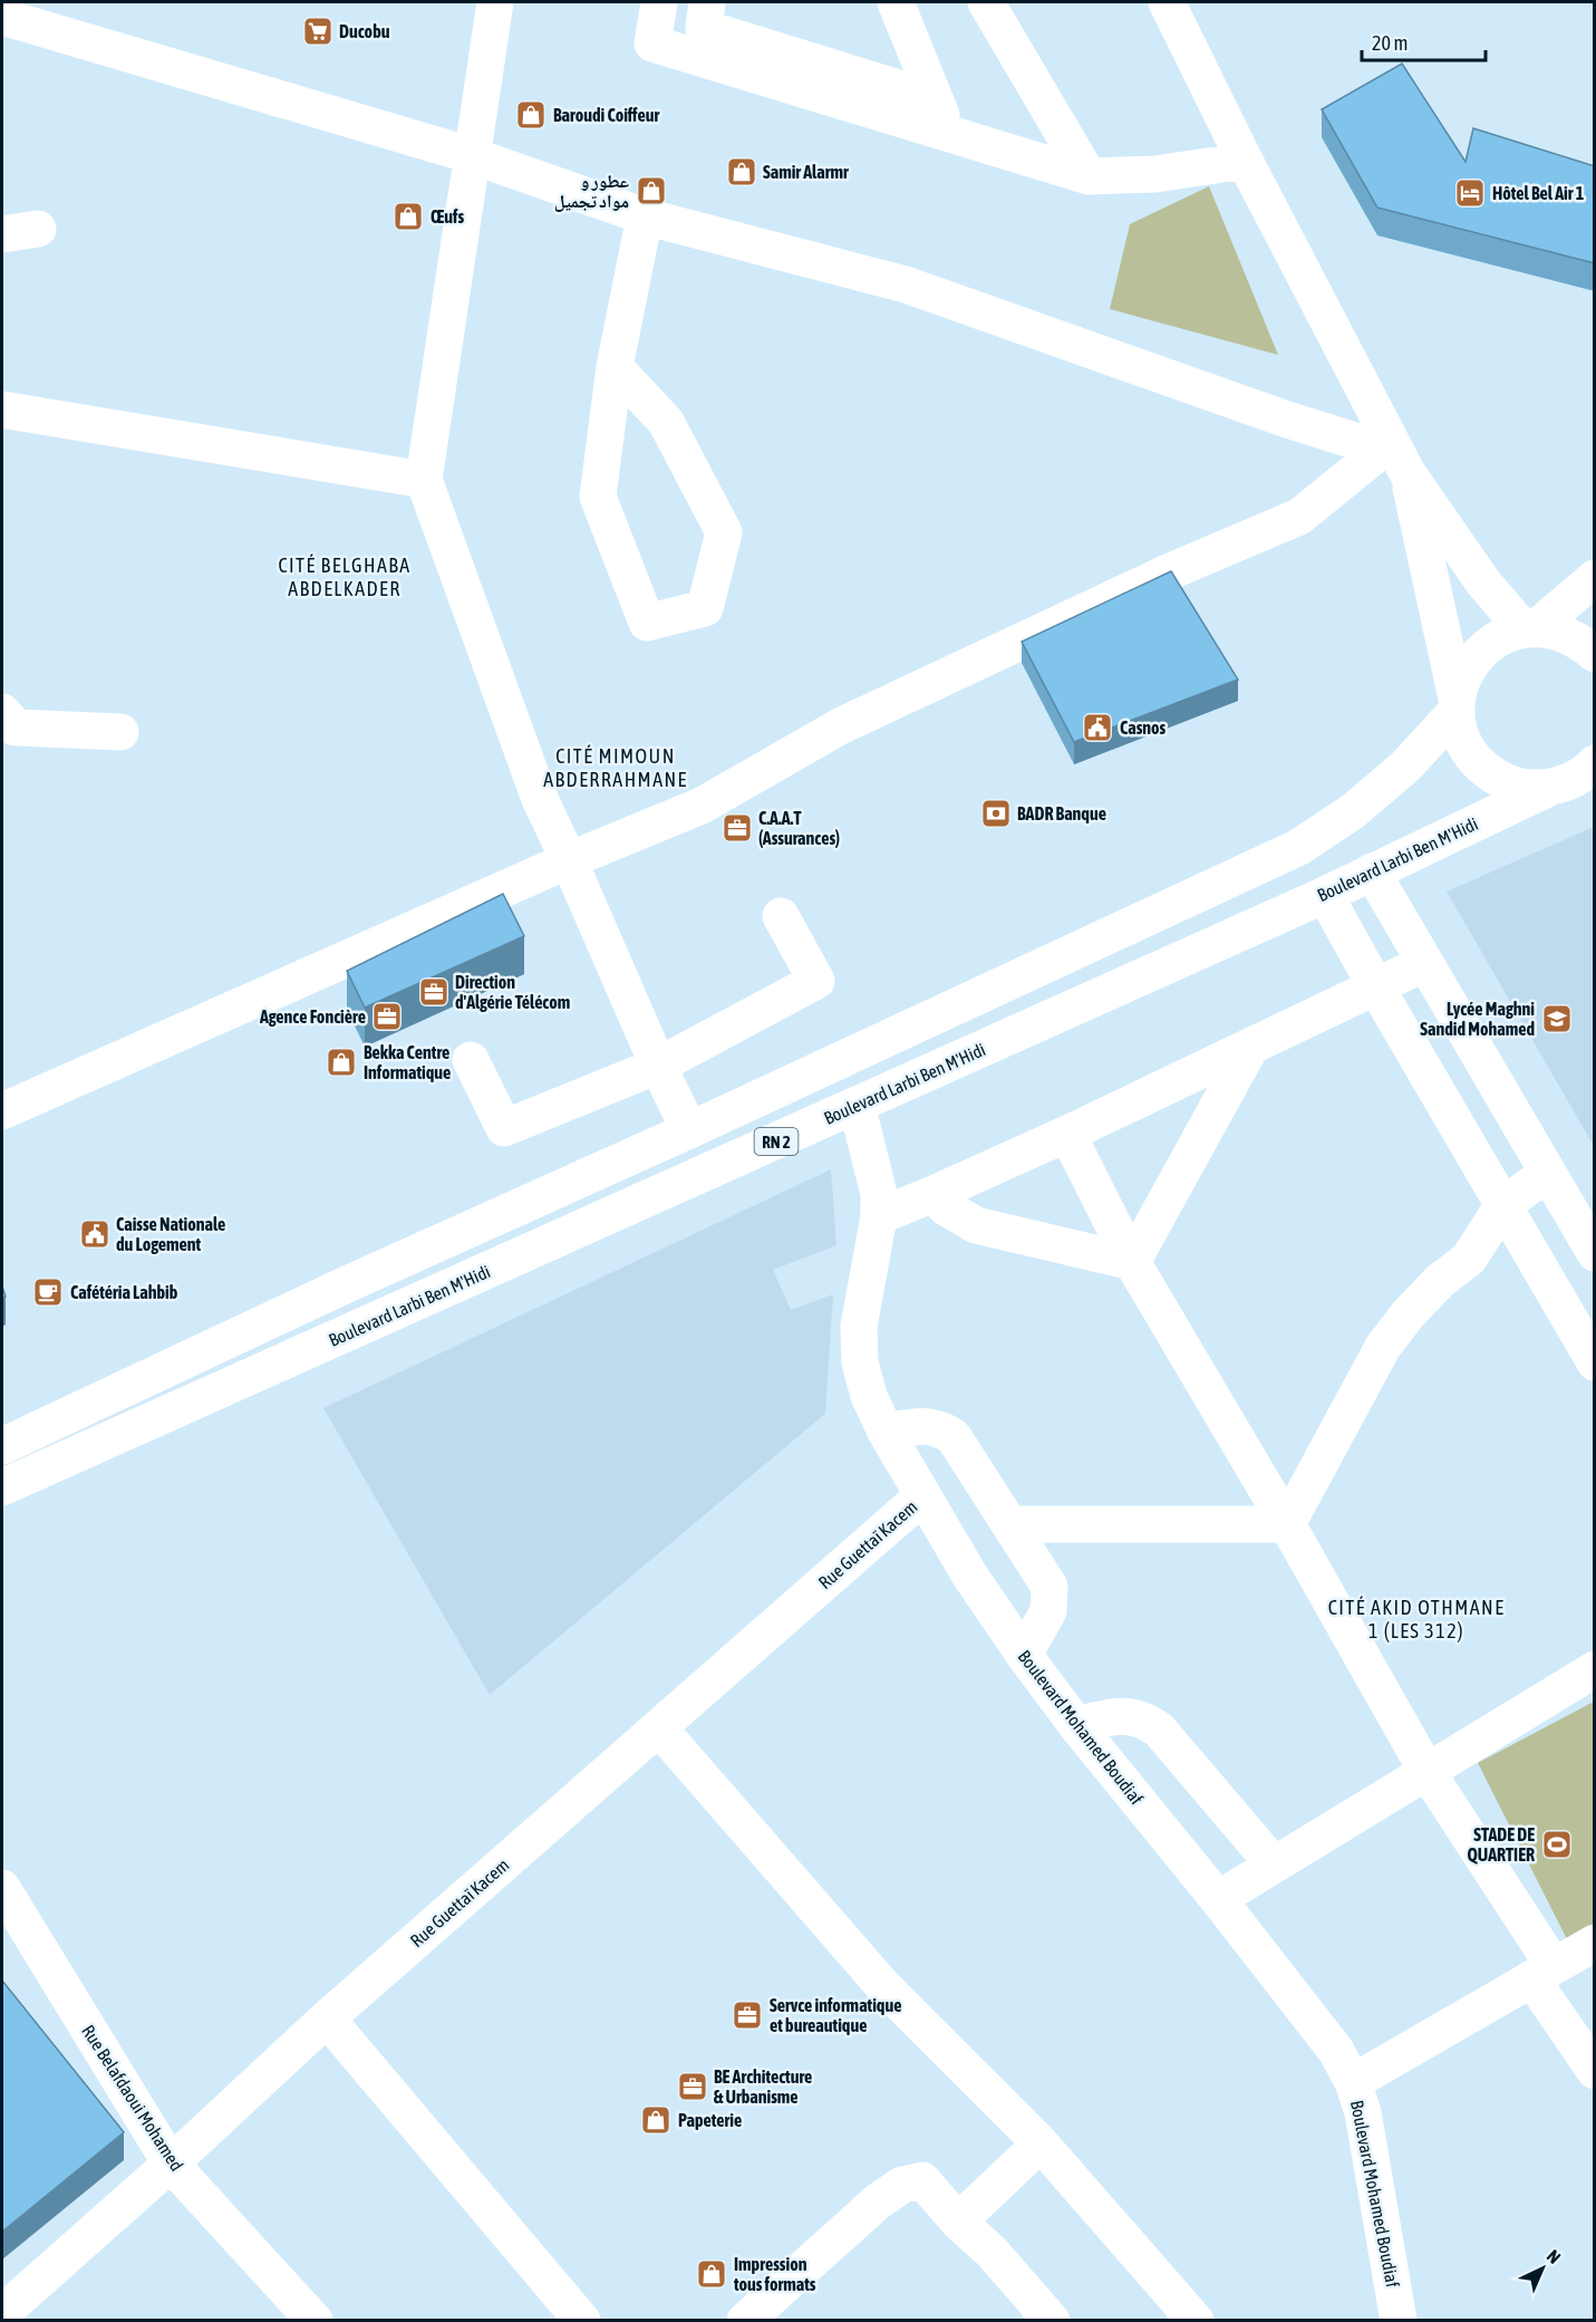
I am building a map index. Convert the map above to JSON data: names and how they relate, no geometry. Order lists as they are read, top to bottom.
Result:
{
  "streets": {
    "street": [
      "Boulevard Larbi Ben M'Hidi",
      "RN 2",
      "Rue Guettaï Kacem",
      "Boulevard Mohamed Boudiaf",
      "Rue Belafdaoui Mohamed"
    ]
  },
  "crossings": [
    ["Boulevard Larbi Ben M'Hidi", "Boulevard Mohamed Boudiaf"],
    ["Rue Guettaï Kacem", "Boulevard Mohamed Boudiaf"],
    ["Rue Guettaï Kacem", "Rue Belafdaoui Mohamed"]
  ],
  "districts": ["CITÉ BELGHABA ABDELKADER", "CITÉ MIMOUN ABDERRAHMANE", "CITÉ AKID OTHMANE 1 (LES 312)"],
  "places": {
    "supermarket": ["Ducobu"],
    "shop": [
      "Baroudi Coiffeur",
      "Samir Alarmr",
      "عطور و مواد تجميل",
      "Œufs",
      "Bekka Centre Informatique",
      "Papeterie",
      "Impression tous formats"
    ],
    "hotel": ["Hôtel Bel Air 1"],
    "public building": ["Casnos", "Caisse Nationale du Logement"],
    "bank": ["BADR Banque"],
    "office": [
      "C.A.A.T (Assurances)",
      "Direction d'Algérie Télécom",
      "Agence Foncière",
      "Servce informatique et bureautique",
      "BE Architecture & Urbanisme"
    ],
    "school or university": ["Lycée Maghni Sandid Mohamed"],
    "cafe": ["Cafétéria Lahbib"],
    "sports": ["STADE DE QUARTIER"]
  },
  "scale_bar": "20 m",
  "north": "top right"
}
